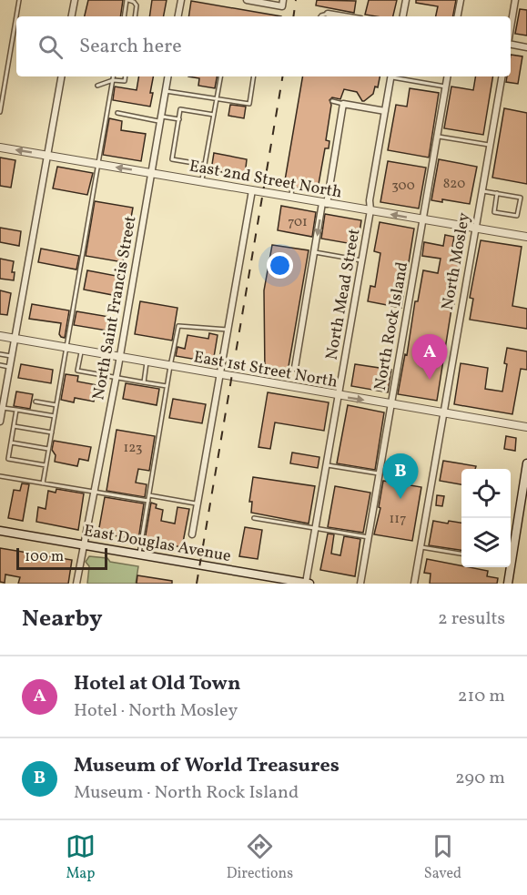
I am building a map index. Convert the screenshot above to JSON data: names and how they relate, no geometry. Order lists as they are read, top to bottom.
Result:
{
  "streets": {
    "main road": ["East Douglas Avenue"],
    "street": [
      "East 2nd Street North",
      "North Mosley",
      "North Mead Street",
      "North Saint Francis Street",
      "North Rock Island",
      "East 1st Street North"
    ]
  },
  "crossings": [
    ["East 2nd Street North", "North Mosley"],
    ["East 2nd Street North", "North Mead Street"],
    ["East 2nd Street North", "North Saint Francis Street"],
    ["East 2nd Street North", "North Rock Island"],
    ["North Mosley", "East 1st Street North"],
    ["North Mead Street", "East 1st Street North"],
    ["North Mead Street", "East Douglas Avenue"],
    ["North Saint Francis Street", "East 1st Street North"],
    ["North Saint Francis Street", "East Douglas Avenue"],
    ["North Rock Island", "East 1st Street North"]
  ],
  "house_numbers": [
    "820",
    "300",
    "701",
    "123",
    "117"
  ],
  "scale_bar": "100 m",
  "page": {
    "search": "Search here",
    "pins": ["A", "B"],
    "scale": "100 m",
    "heading": ["Nearby", "2 results"],
    "list": [
      {
        "mark": "A",
        "name": "Hotel at Old Town",
        "note": "Hotel · North Mosley",
        "value": "210 m"
      },
      {
        "mark": "B",
        "name": "Museum of World Treasures",
        "note": "Museum · North Rock Island",
        "value": "290 m"
      }
    ],
    "nav": ["Map", "Directions", "Saved"]
  }
}
